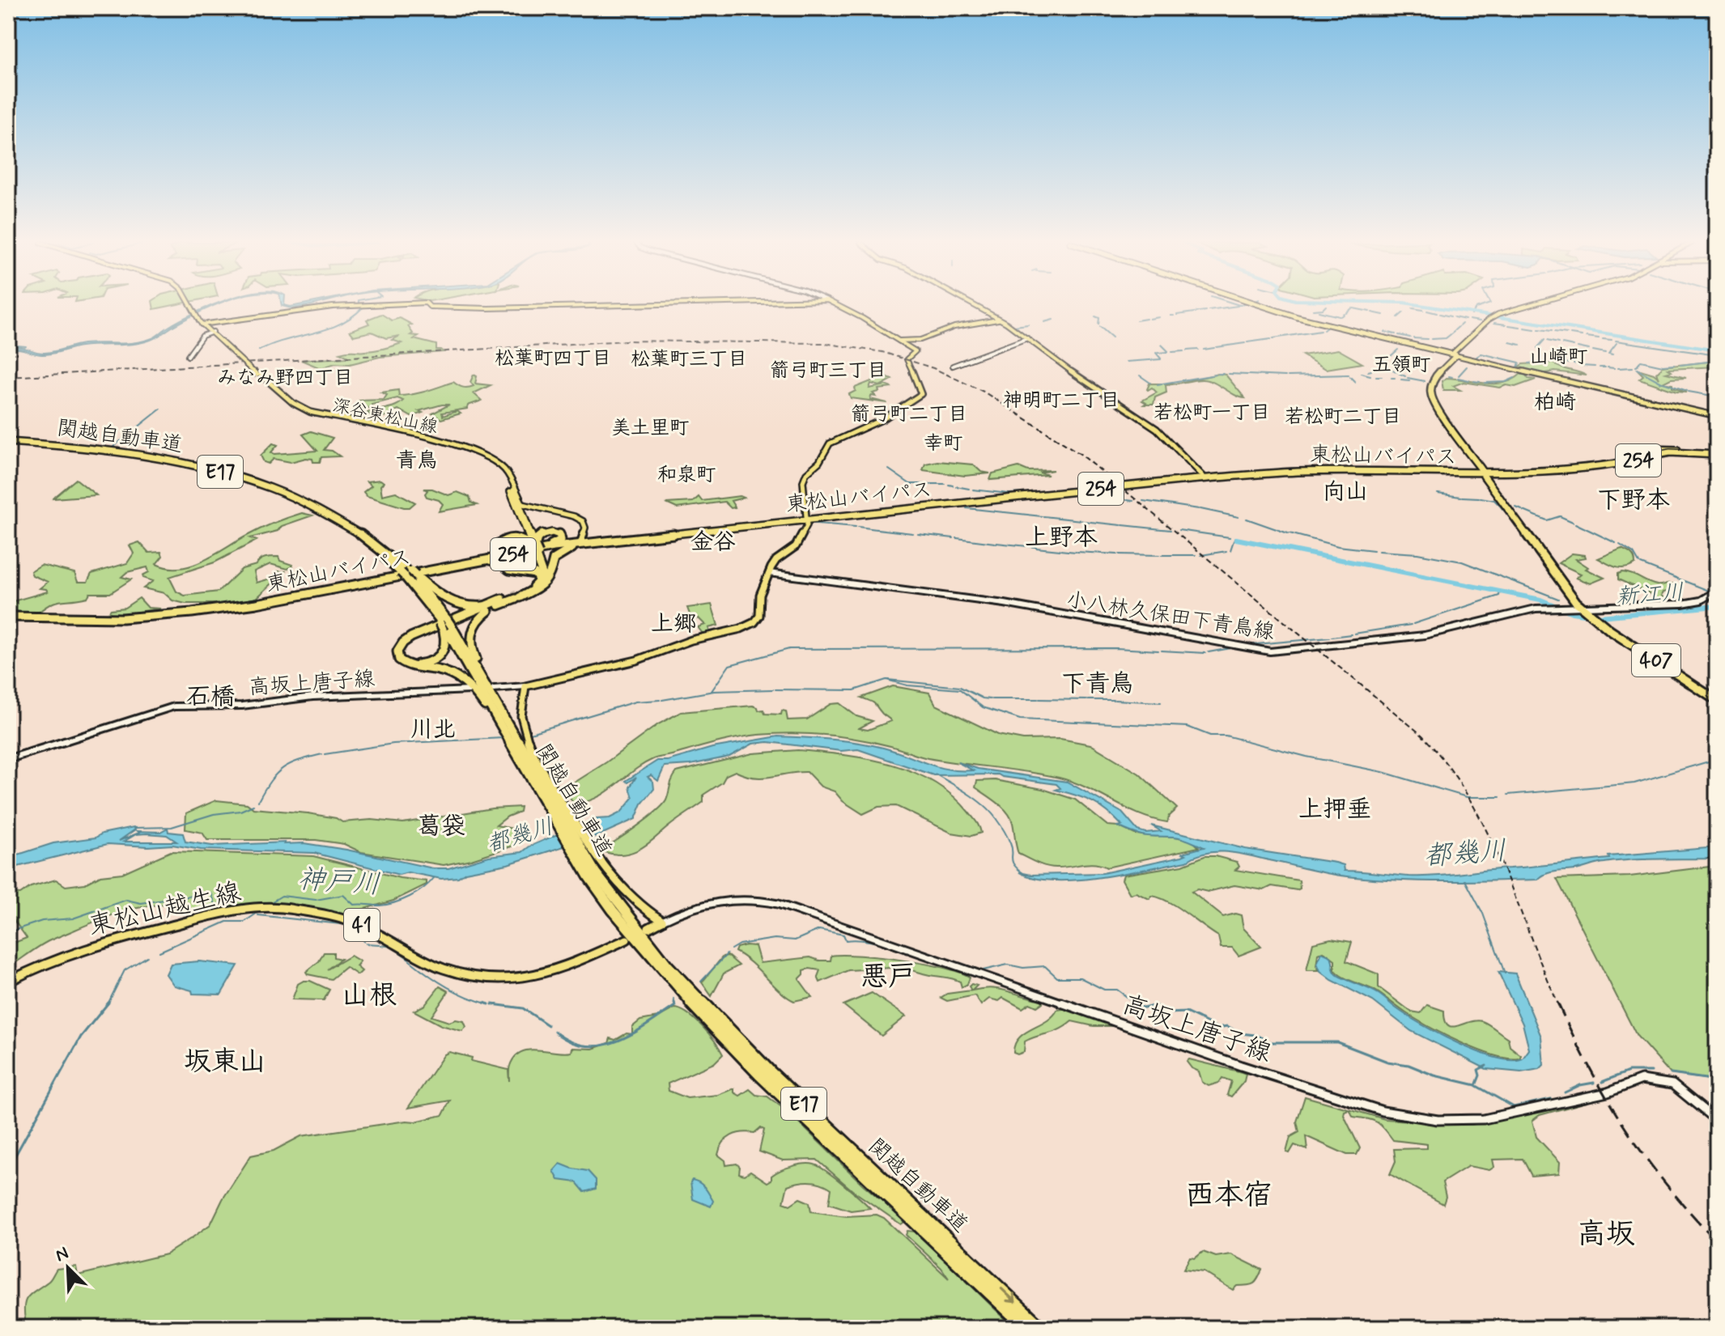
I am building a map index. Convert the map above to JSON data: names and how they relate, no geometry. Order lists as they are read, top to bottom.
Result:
{
  "streets": {
    "highway": [
      "関越自動車道",
      "東松山バイパス",
      "254",
      "E17",
      "407"
    ],
    "main road": [
      "深谷東松山線",
      "小八林久保田下青鳥線",
      "高坂上唐子線",
      "東松山越生線",
      "41"
    ]
  },
  "crossings": [
    ["深谷東松山線", "東松山バイパス"],
    ["東松山バイパス", "407"],
    ["小八林久保田下青鳥線", "407"]
  ],
  "districts": [
    "山崎町",
    "松葉町四丁目",
    "松葉町三丁目",
    "五領町",
    "箭弓町三丁目",
    "みなみ野四丁目",
    "神明町二丁目",
    "柏崎",
    "若松町一丁目",
    "箭弓町二丁目",
    "若松町二丁目",
    "美土里町",
    "幸町",
    "青鳥",
    "和泉町",
    "向山",
    "下野本",
    "上野本",
    "金谷",
    "上郷",
    "下青鳥",
    "石橋",
    "川北",
    "上押垂",
    "葛袋",
    "悪戸",
    "山根",
    "坂東山",
    "西本宿",
    "高坂"
  ],
  "water": ["新江川", "都幾川", "神戸川"],
  "north": "top left"
}
